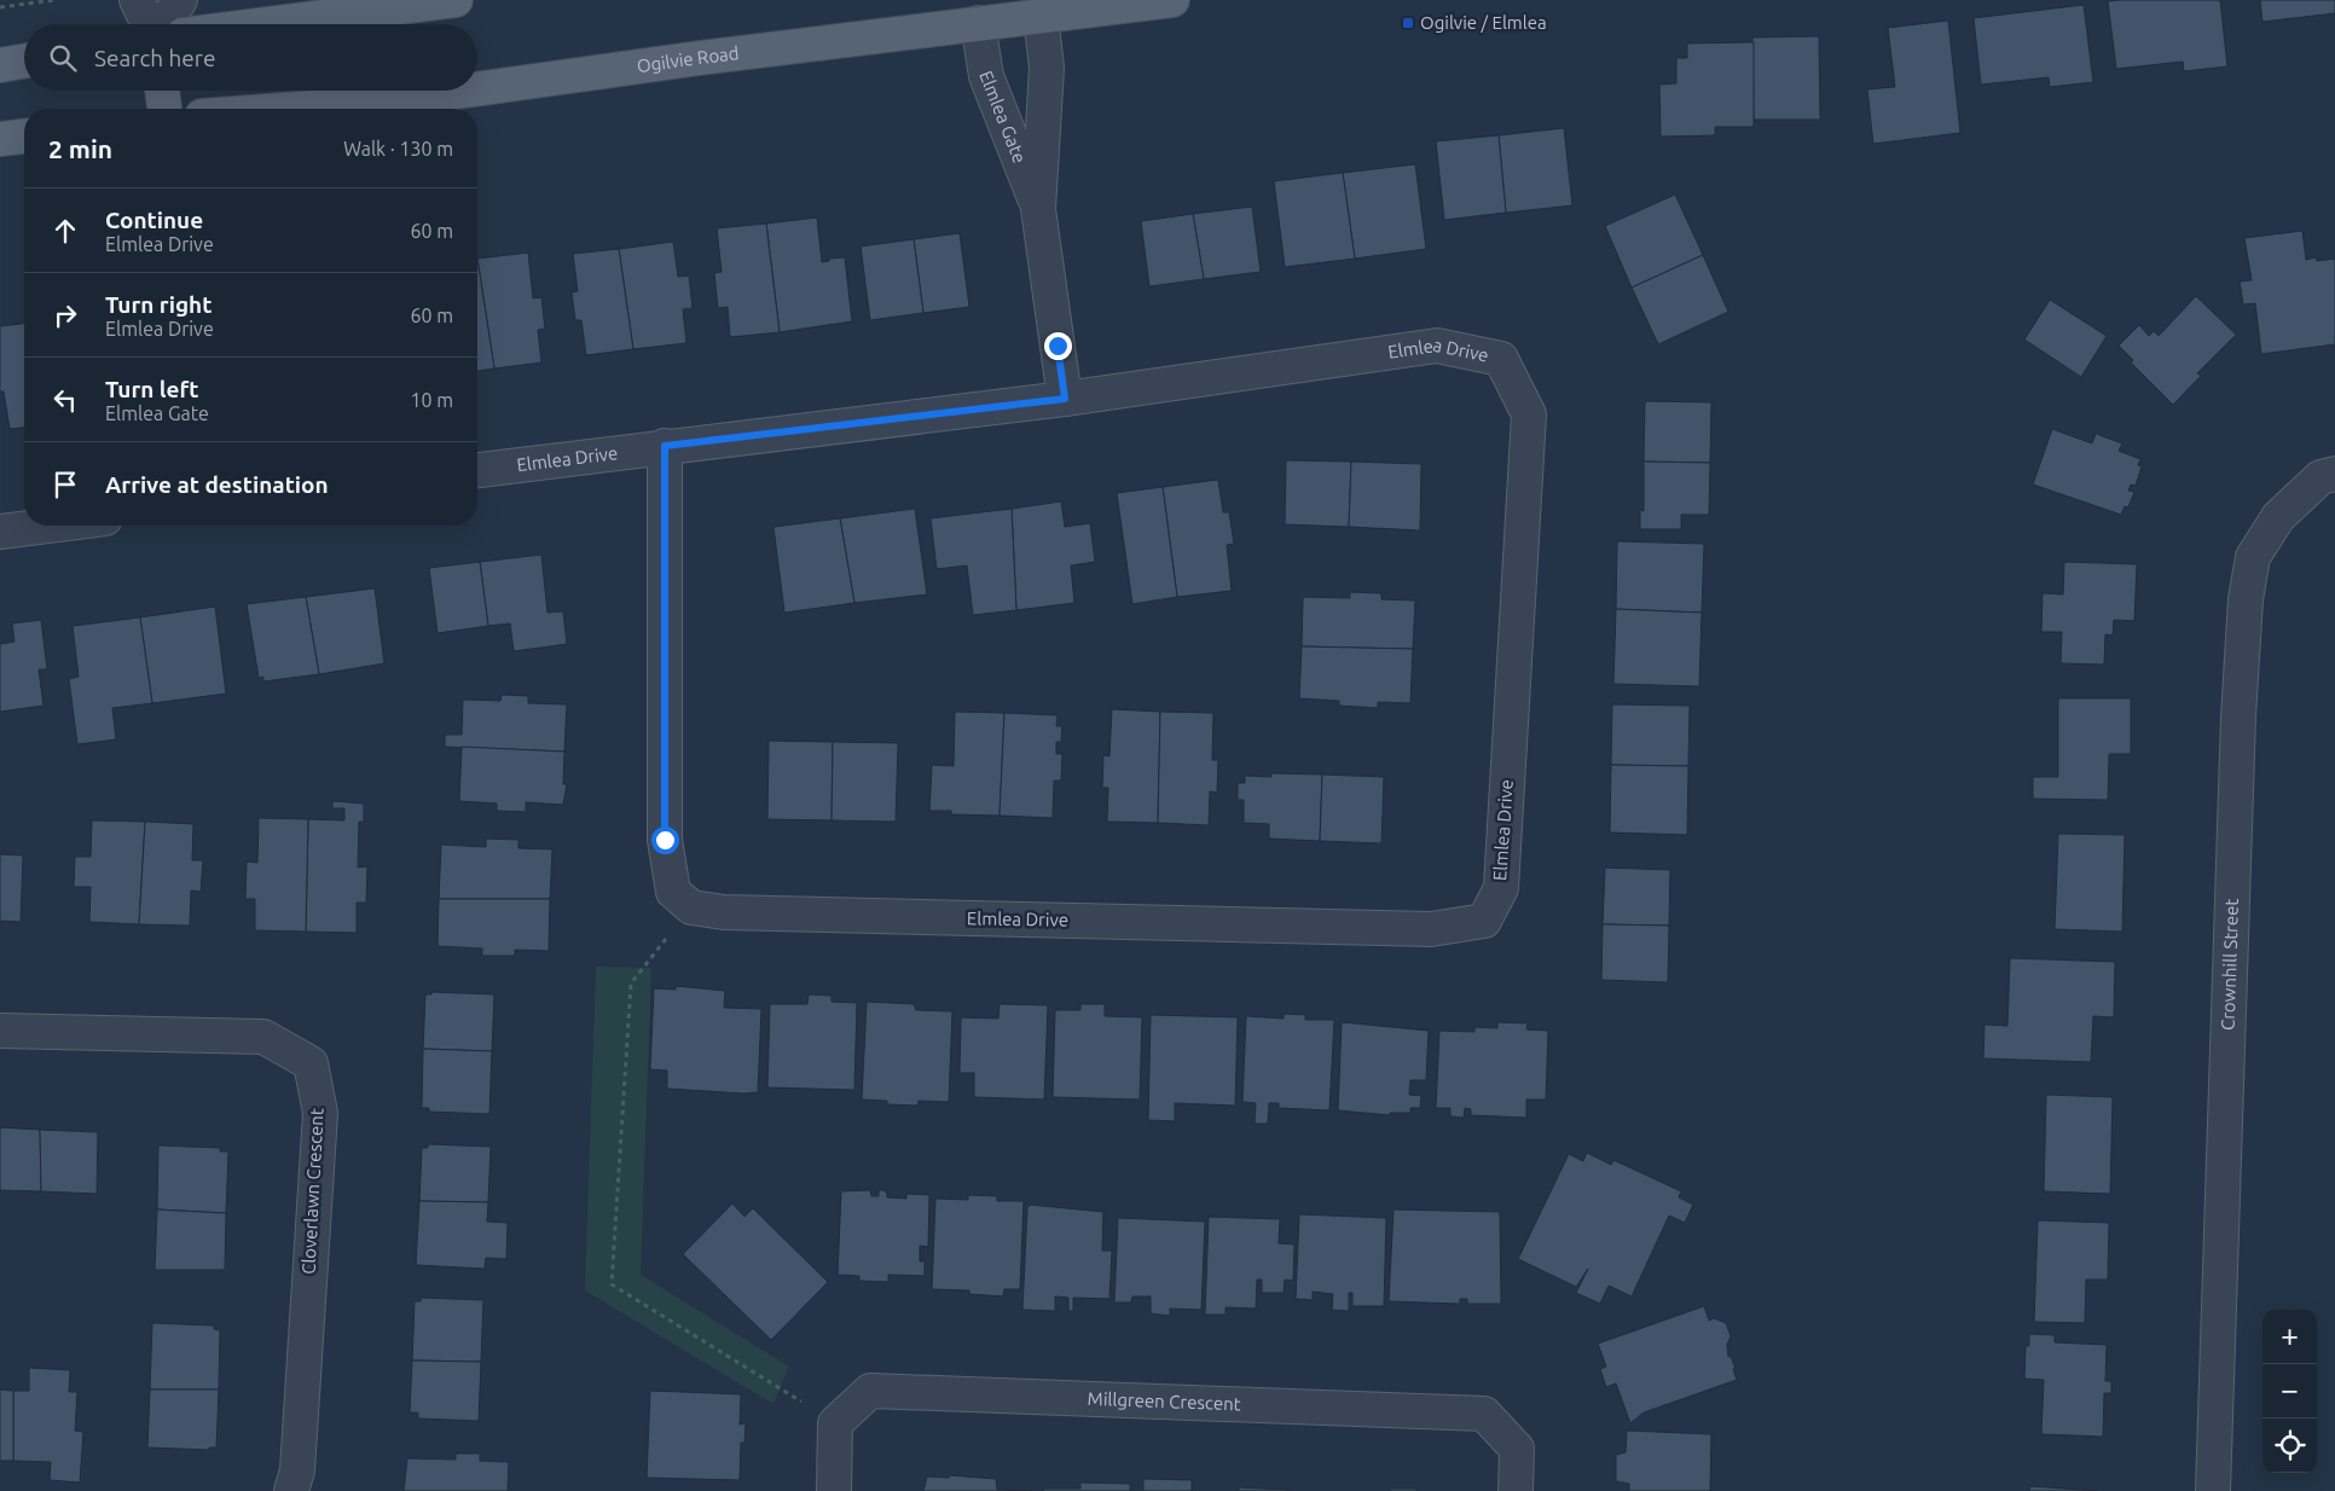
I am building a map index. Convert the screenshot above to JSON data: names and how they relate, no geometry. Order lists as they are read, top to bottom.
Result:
{
  "streets": {
    "main road": ["Ogilvie Road"],
    "street": [
      "Elmlea Gate",
      "Elmlea Drive",
      "Crownhill Street",
      "Cloverlawn Crescent",
      "Millgreen Crescent"
    ]
  },
  "crossings": [
    ["Ogilvie Road", "Elmlea Gate"],
    ["Elmlea Gate", "Elmlea Drive"]
  ],
  "places": {
    "transit": ["Ogilvie / Elmlea"]
  },
  "page": {
    "search": "Search here",
    "heading": ["2 min", "Walk · 130 m"],
    "list": [
      ["Continue", "Elmlea Drive", "60 m"],
      ["Turn right", "Elmlea Drive", "60 m"],
      ["Turn left", "Elmlea Gate", "10 m"],
      "Arrive at destination"
    ],
    "map_buttons": ["+", "−"]
  }
}
